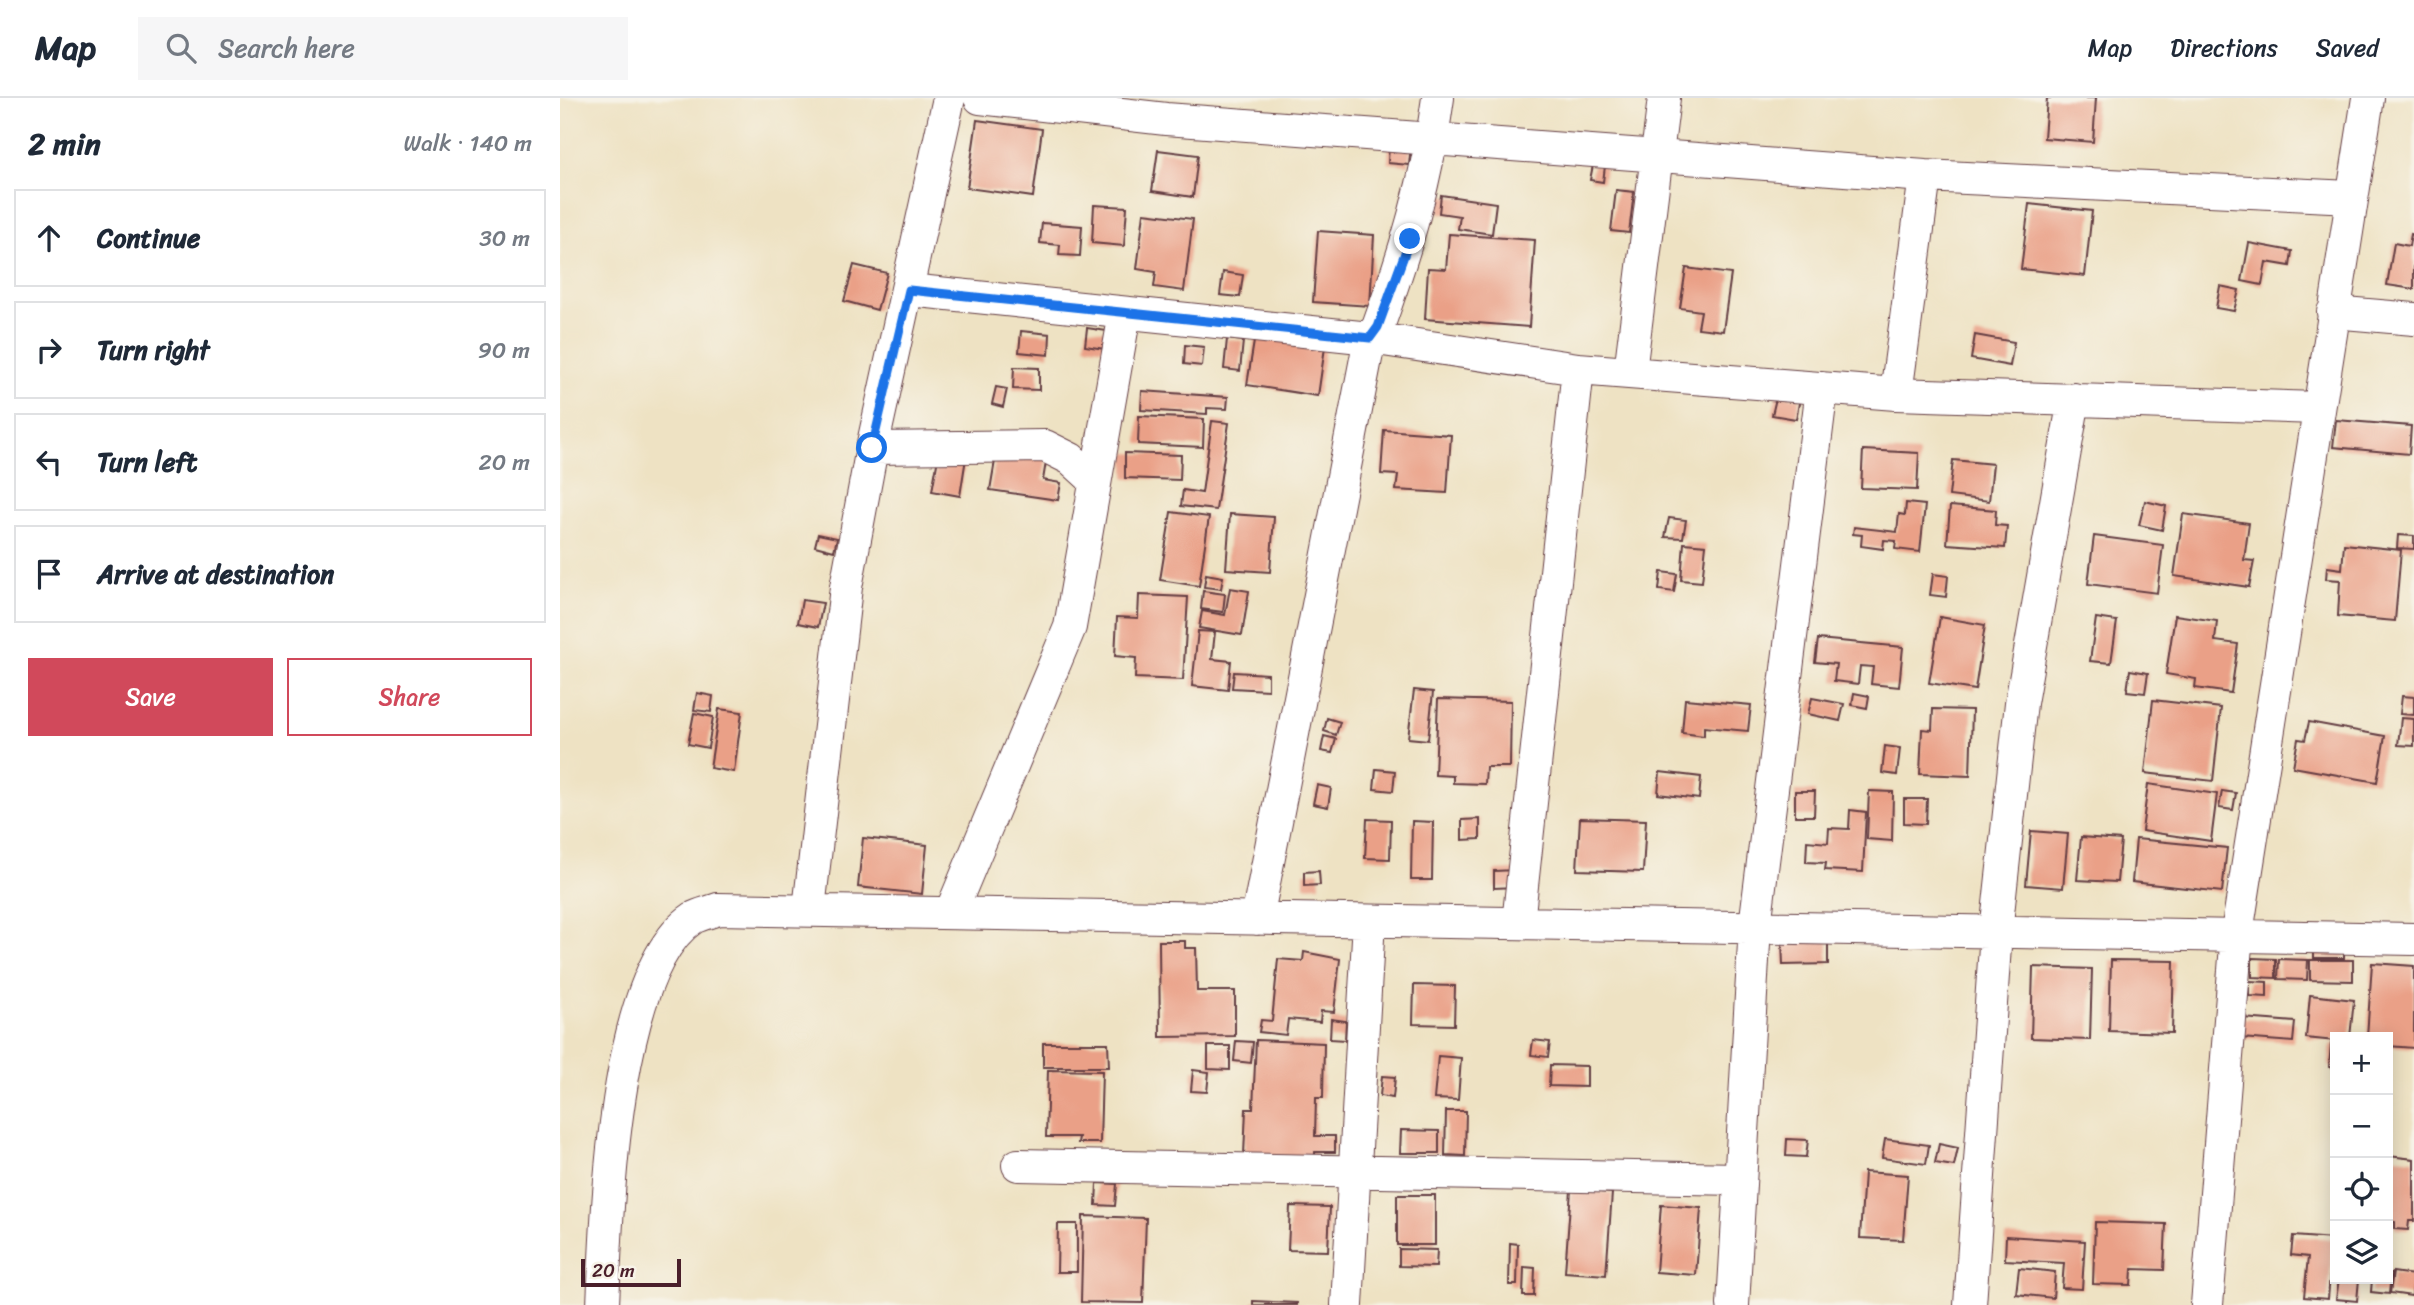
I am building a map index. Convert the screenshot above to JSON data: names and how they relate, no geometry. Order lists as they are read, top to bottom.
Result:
{
  "scale_bar": "20 m",
  "page": {
    "header": "Map",
    "search": "Search here",
    "nav": ["Map", "Directions", "Saved"],
    "heading": ["2 min", "Walk · 140 m"],
    "list": [
      ["Continue", "30 m"],
      ["Turn right", "90 m"],
      ["Turn left", "20 m"],
      "Arrive at destination"
    ],
    "buttons": ["Save", "Share"],
    "map_buttons": ["+", "−"],
    "scale": "20 m"
  }
}
